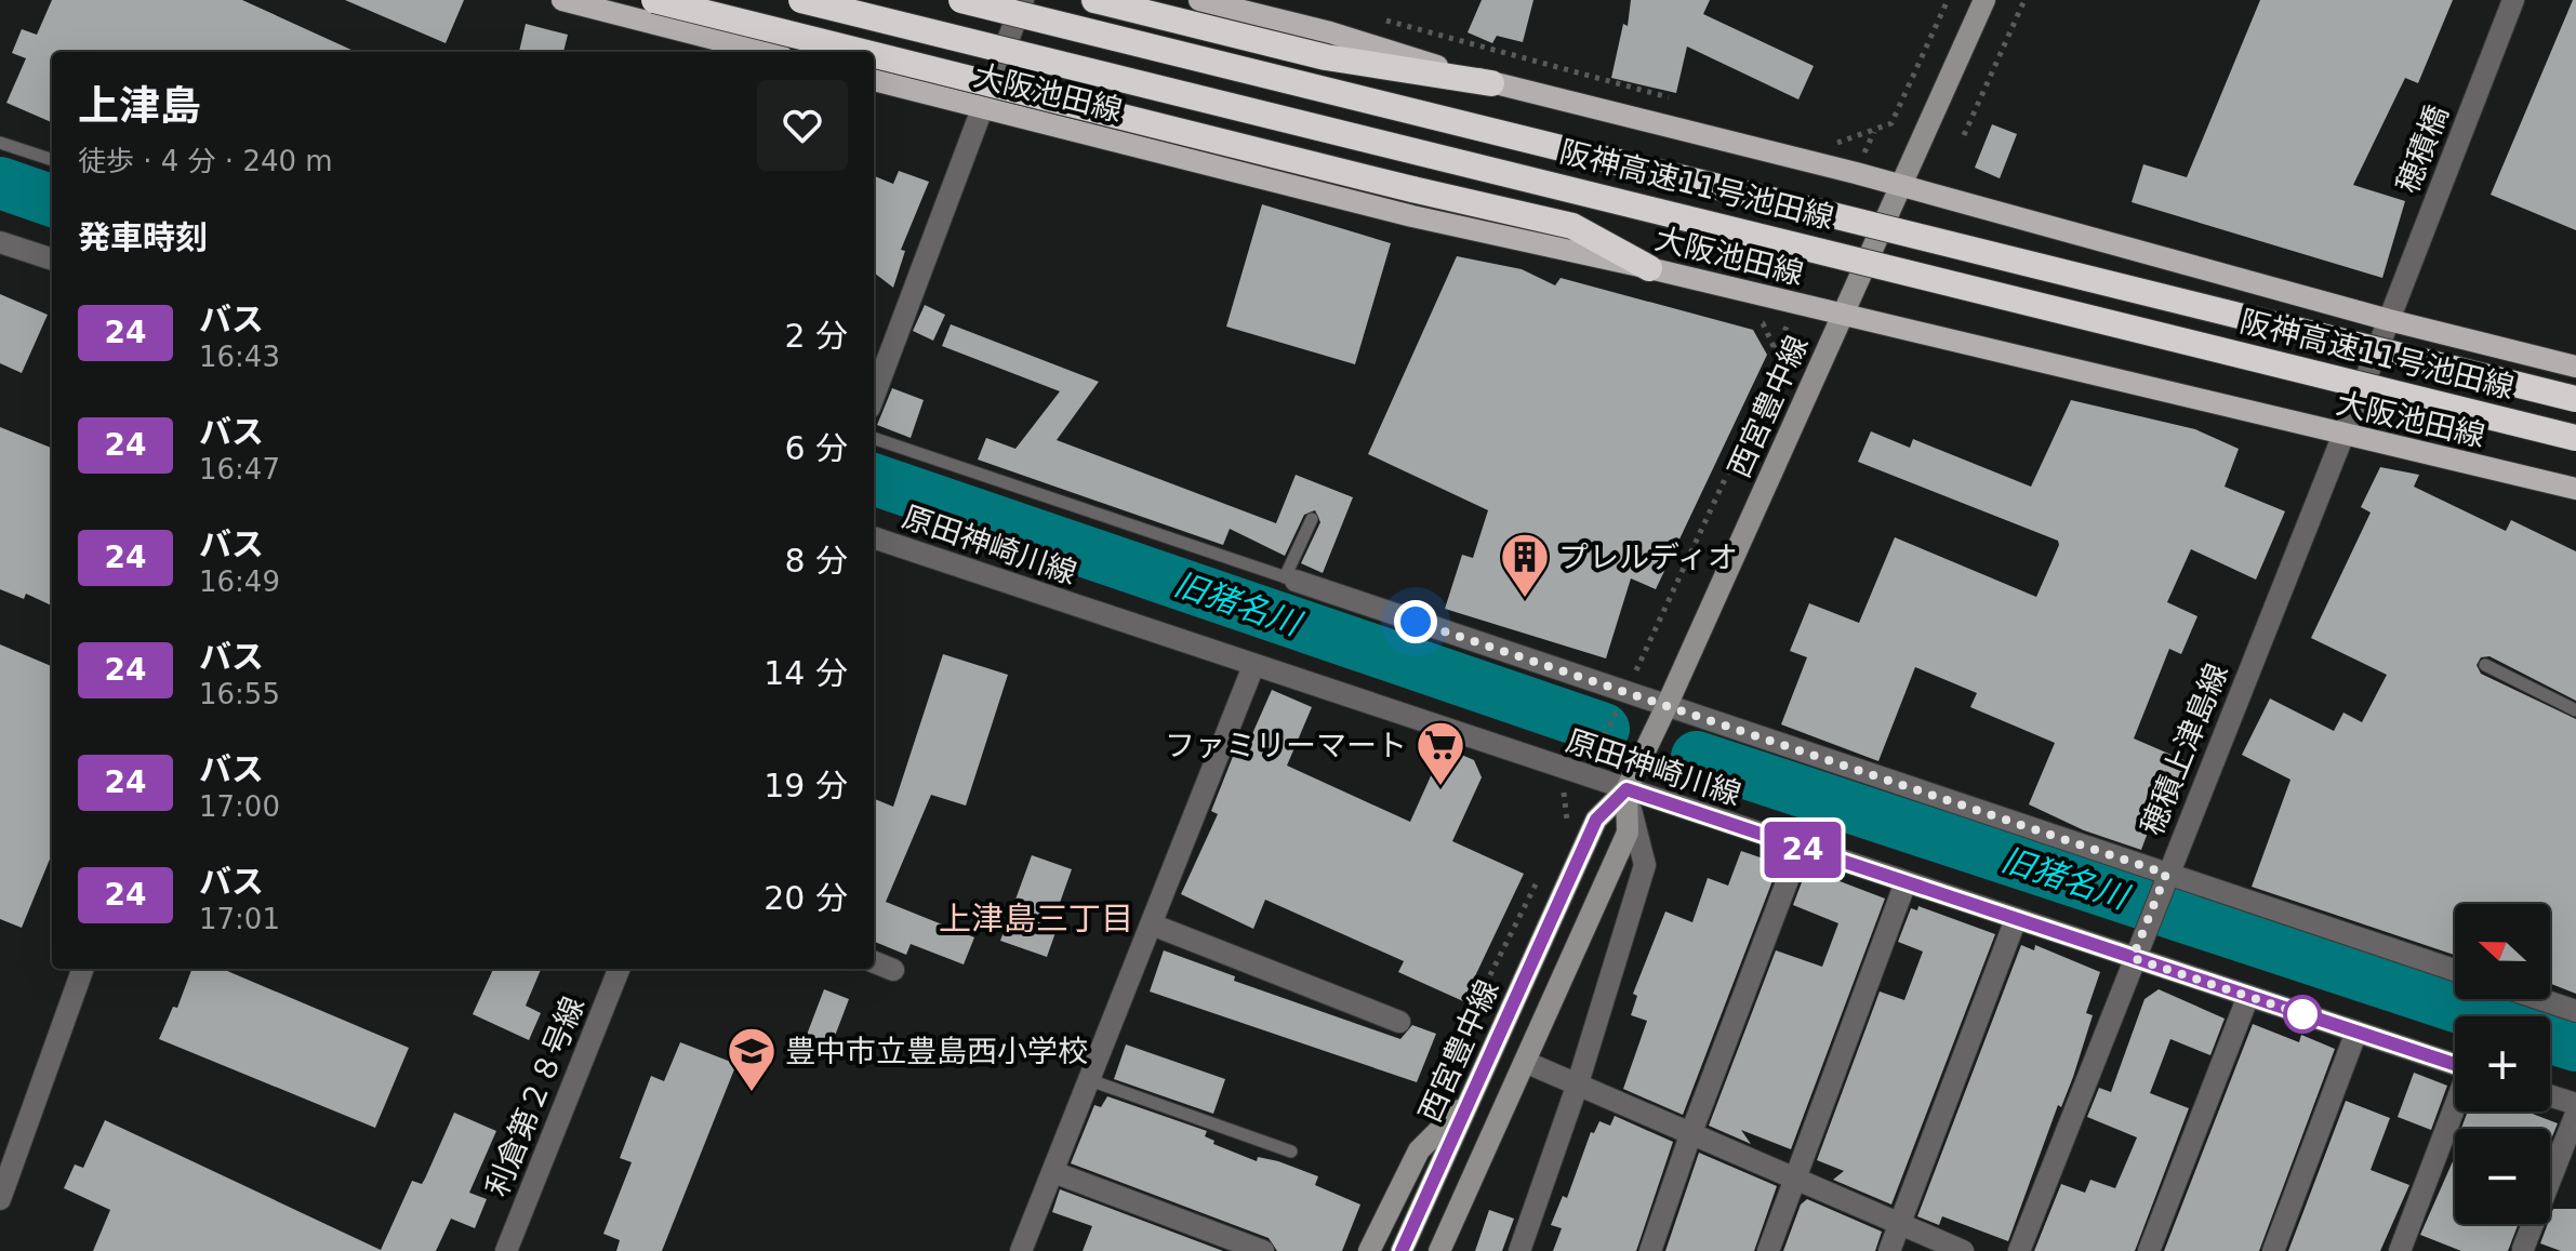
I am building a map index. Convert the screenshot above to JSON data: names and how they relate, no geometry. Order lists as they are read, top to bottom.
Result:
{
  "streets": {
    "highway": ["阪神高速11号池田線"],
    "main road": ["大阪池田線", "西宮豊中線"],
    "street": [
      "穂積橋",
      "原田神崎川線",
      "穂積上津島線",
      "利倉第２８号線"
    ]
  },
  "crossings": [
    ["大阪池田線", "西宮豊中線"],
    ["大阪池田線", "穂積上津島線"],
    ["穂積橋", "穂積上津島線"],
    ["西宮豊中線", "原田神崎川線"],
    ["原田神崎川線", "穂積上津島線"]
  ],
  "districts": ["上津島三丁目"],
  "water": ["旧猪名川"],
  "places": {
    "building": ["プレルディオ"],
    "supermarket": ["ファミリーマート"],
    "school or university": ["豊中市立豊島西小学校"]
  },
  "lines": ["bus line 24"],
  "north": "left",
  "page": {
    "on_map": "24",
    "heading": [
      ["上津島", "徒歩 · 4 分 · 240 m"],
      "発車時刻"
    ],
    "list": [
      {
        "mark": "24",
        "name": "バス",
        "note": "16:43",
        "value": "2 分"
      },
      {
        "mark": "24",
        "name": "バス",
        "note": "16:47",
        "value": "6 分"
      },
      {
        "mark": "24",
        "name": "バス",
        "note": "16:49",
        "value": "8 分"
      },
      {
        "mark": "24",
        "name": "バス",
        "note": "16:55",
        "value": "14 分"
      },
      {
        "mark": "24",
        "name": "バス",
        "note": "17:00",
        "value": "19 分"
      },
      {
        "mark": "24",
        "name": "バス",
        "note": "17:01",
        "value": "20 分"
      }
    ],
    "map_buttons": ["+", "−"]
  }
}
